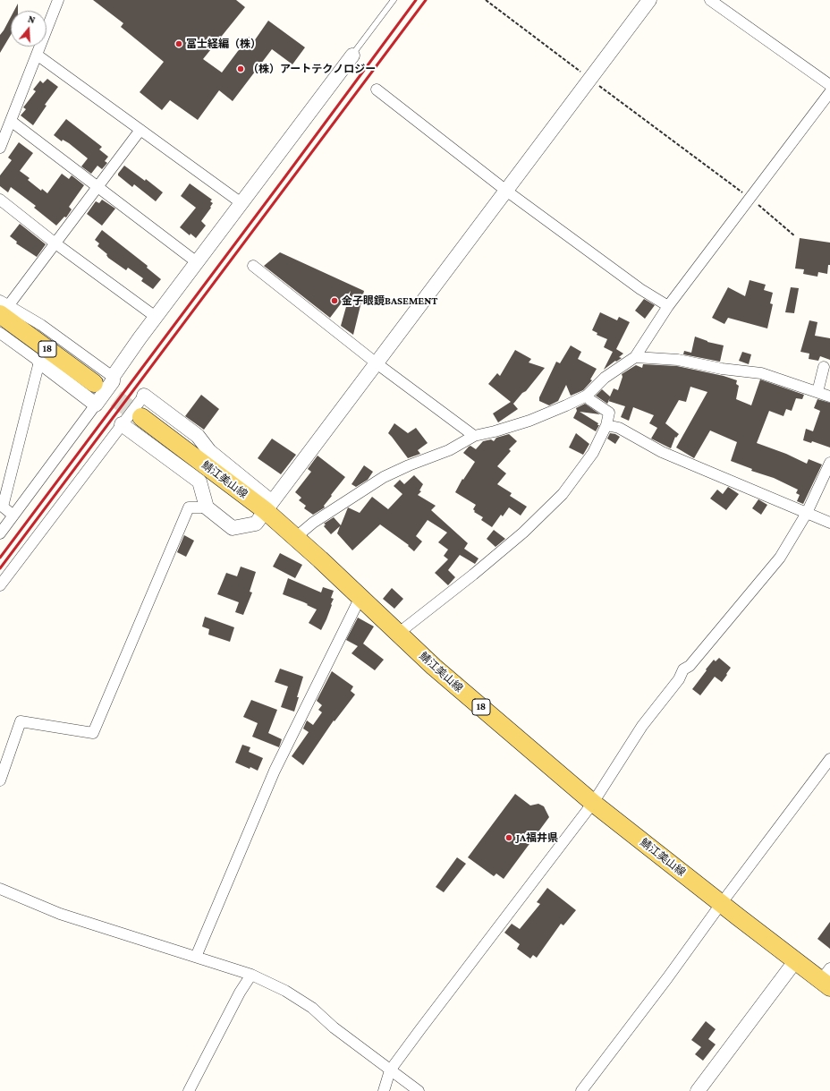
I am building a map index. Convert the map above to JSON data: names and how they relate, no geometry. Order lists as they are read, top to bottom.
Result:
{
  "streets": {
    "main road": ["18", "鯖江美山線"]
  },
  "places": [
    "冨士経編（株）",
    "（株）アートテクノロジー",
    "金子眼鏡BASEMENT",
    "JA福井県"
  ],
  "north": "top"
}
